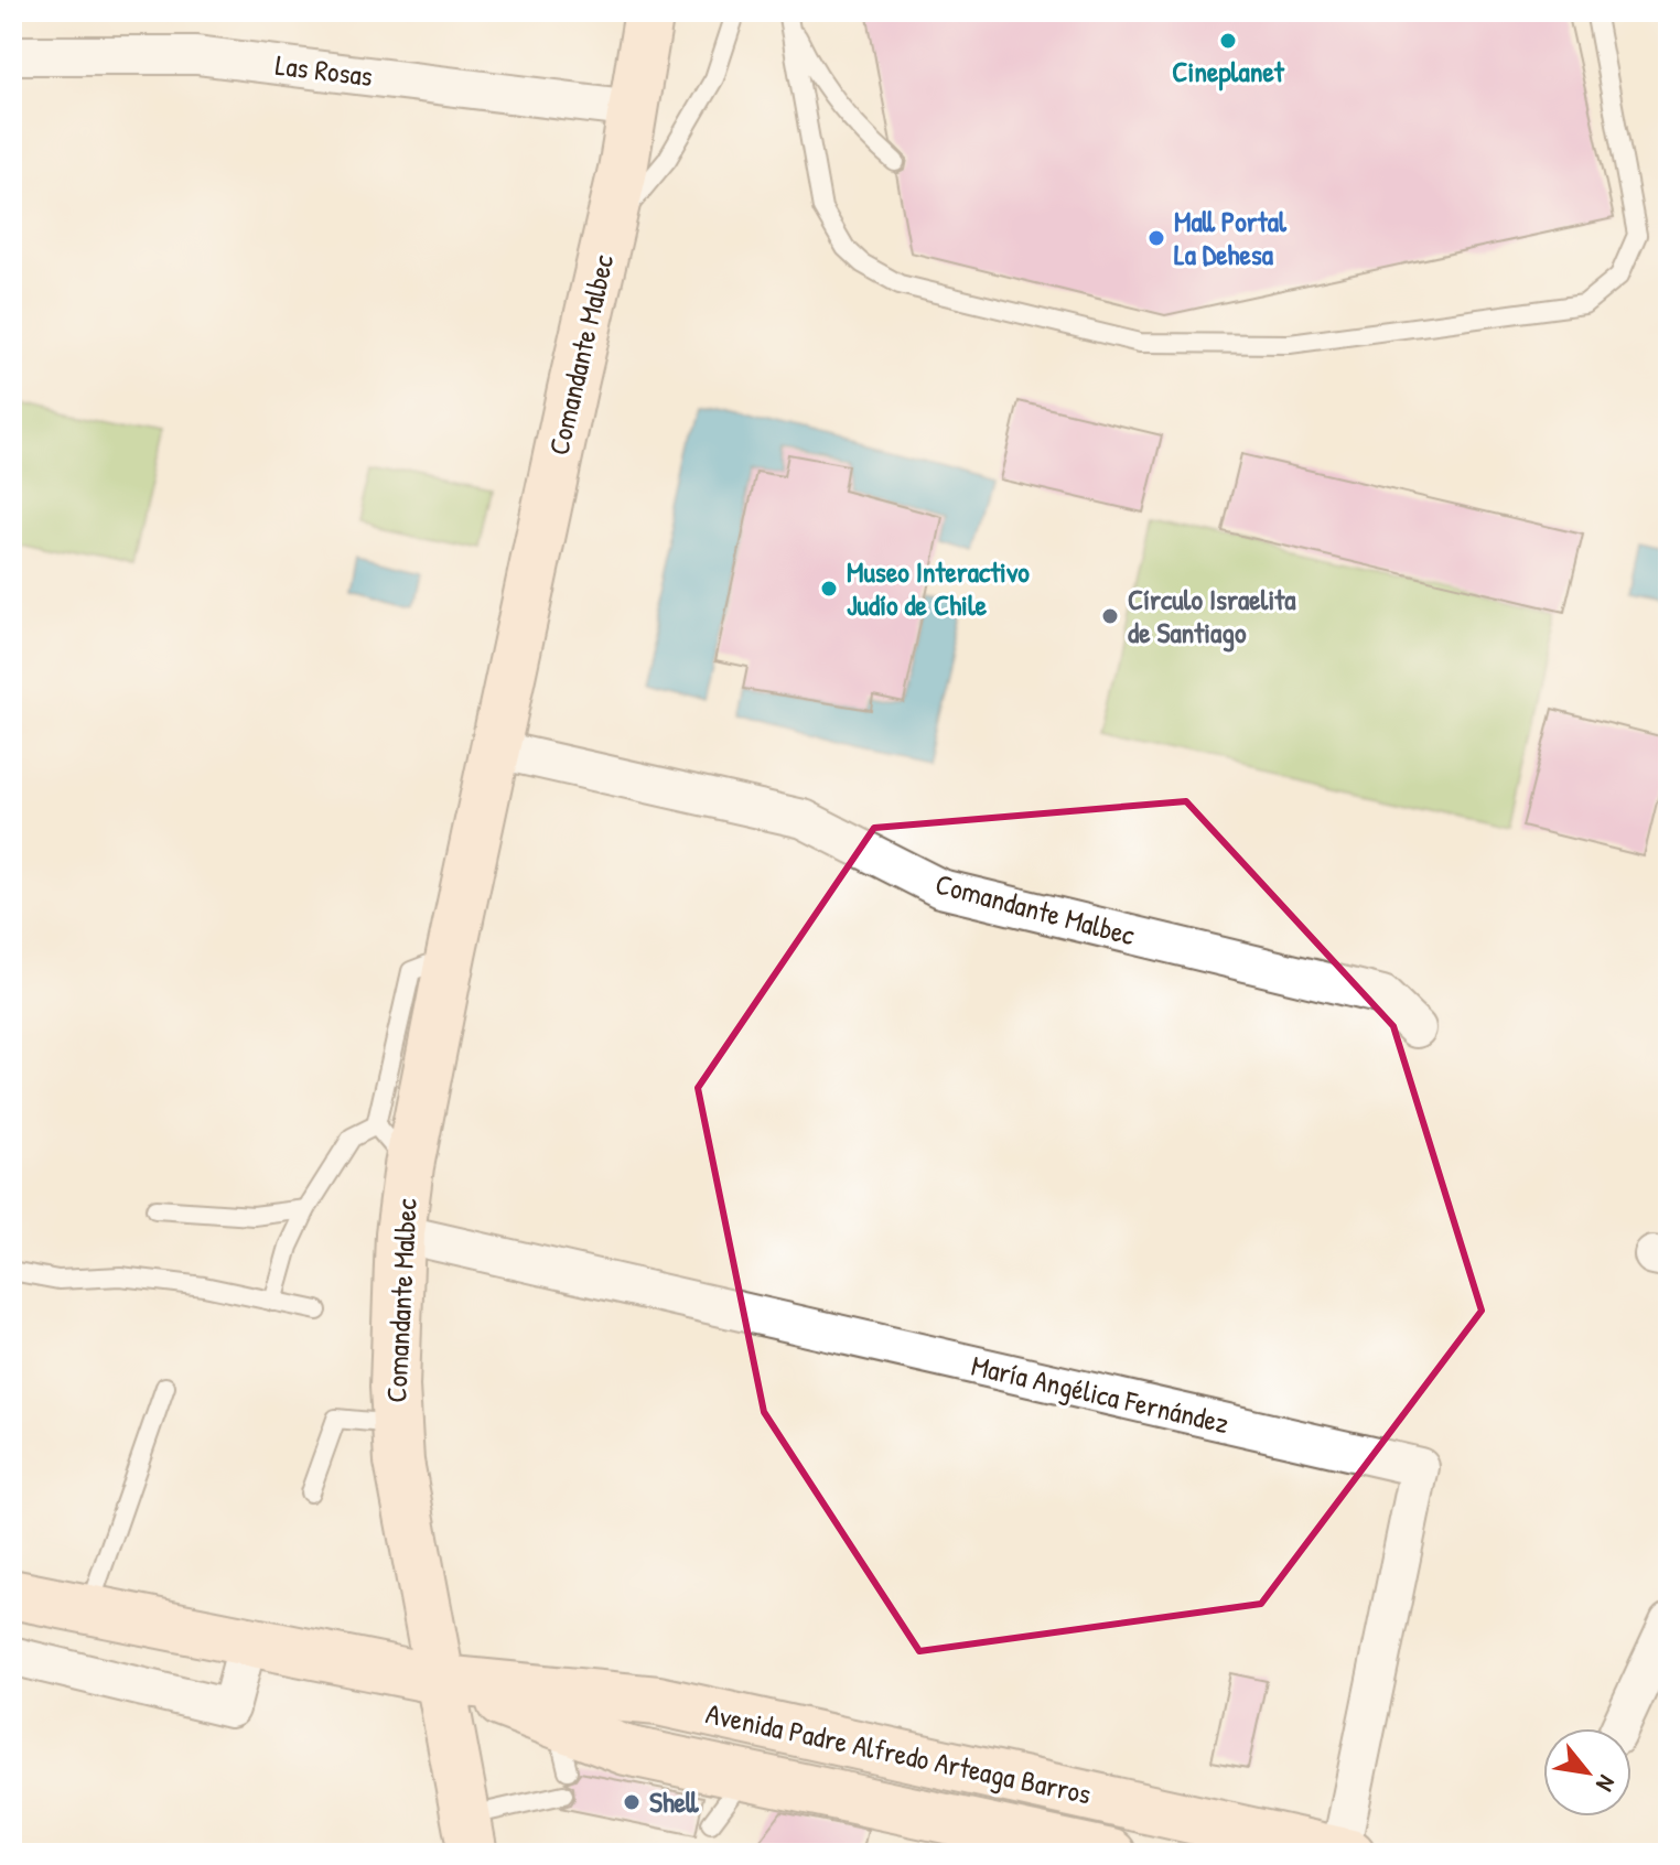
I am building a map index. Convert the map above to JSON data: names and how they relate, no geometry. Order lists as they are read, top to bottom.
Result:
{
  "streets": {
    "main road": ["Comandante Malbec", "Avenida Padre Alfredo Arteaga Barros"],
    "street": ["Las Rosas", "María Angélica Fernández"]
  },
  "crossings": [
    ["Las Rosas", "Comandante Malbec"],
    ["Comandante Malbec", "María Angélica Fernández"],
    ["Comandante Malbec", "Avenida Padre Alfredo Arteaga Barros"],
    ["María Angélica Fernández", "Avenida Padre Alfredo Arteaga Barros"]
  ],
  "places": [
    "Cineplanet",
    "Mall Portal La Dehesa",
    "Museo Interactivo Judío de Chile",
    "Círculo Israelita de Santiago",
    "Shell"
  ],
  "north": "bottom right"
}
